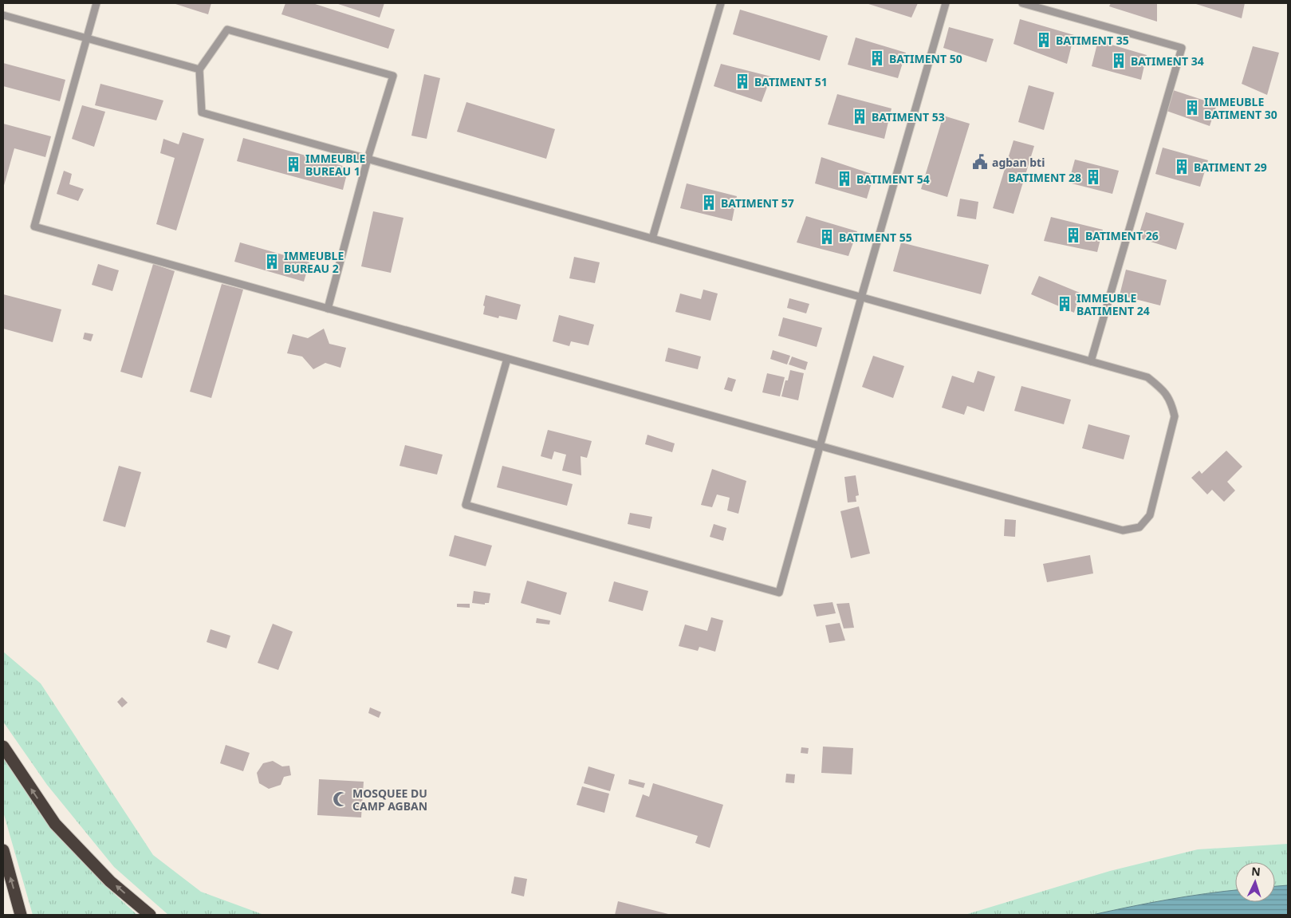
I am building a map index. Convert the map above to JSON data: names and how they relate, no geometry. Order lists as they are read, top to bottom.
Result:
{
  "places": {
    "building": [
      "BATIMENT 35",
      "BATIMENT 50",
      "BATIMENT 34",
      "BATIMENT 51",
      "IMMEUBLE BATIMENT 30",
      "BATIMENT 53",
      "IMMEUBLE BUREAU 1",
      "BATIMENT 29",
      "BATIMENT 28",
      "BATIMENT 54",
      "BATIMENT 57",
      "BATIMENT 26",
      "BATIMENT 55",
      "IMMEUBLE BUREAU 2",
      "IMMEUBLE BATIMENT 24"
    ],
    "public building": ["agban bti"],
    "mosque": ["MOSQUEE DU CAMP AGBAN"]
  },
  "north": "top"
}
